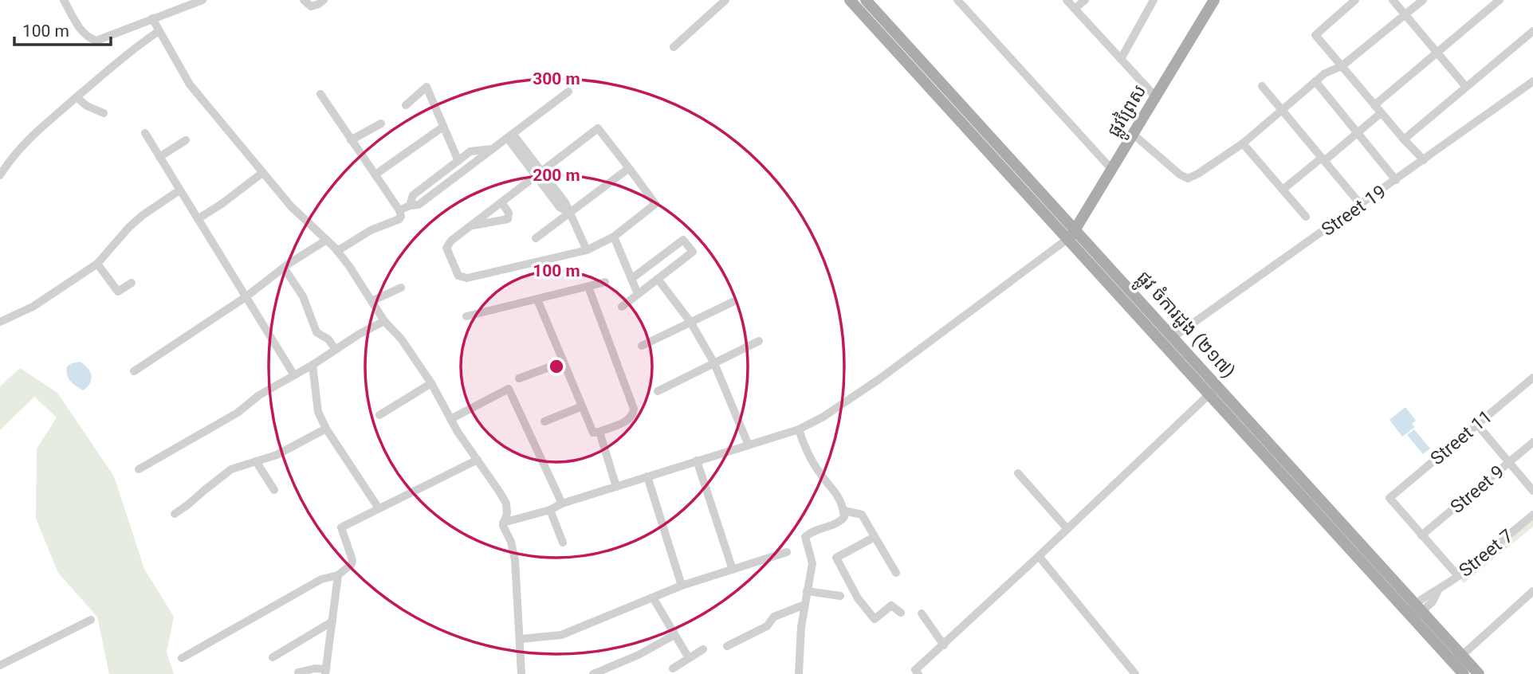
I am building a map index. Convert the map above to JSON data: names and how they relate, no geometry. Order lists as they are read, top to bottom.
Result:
{
  "streets": {
    "main road": ["ផ្លូវព្រៃស", "ផ្លូវ ចំការដូង (២១៧)"],
    "street": [
      "Street 19",
      "Street 11",
      "Street 9",
      "Street 7"
    ]
  },
  "crossings": [
    ["ផ្លូវព្រៃស", "ផ្លូវ ចំការដូង (២១៧)"],
    ["Street 19", "ផ្លូវ ចំការដូង (២១៧)"],
    ["ផ្លូវ ចំការដូង (២១៧)", "Street 7"],
    ["Street 11", "Street 9"]
  ],
  "scale_bar": "100 m",
  "rings": ["300 m", "200 m", "100 m"]
}
